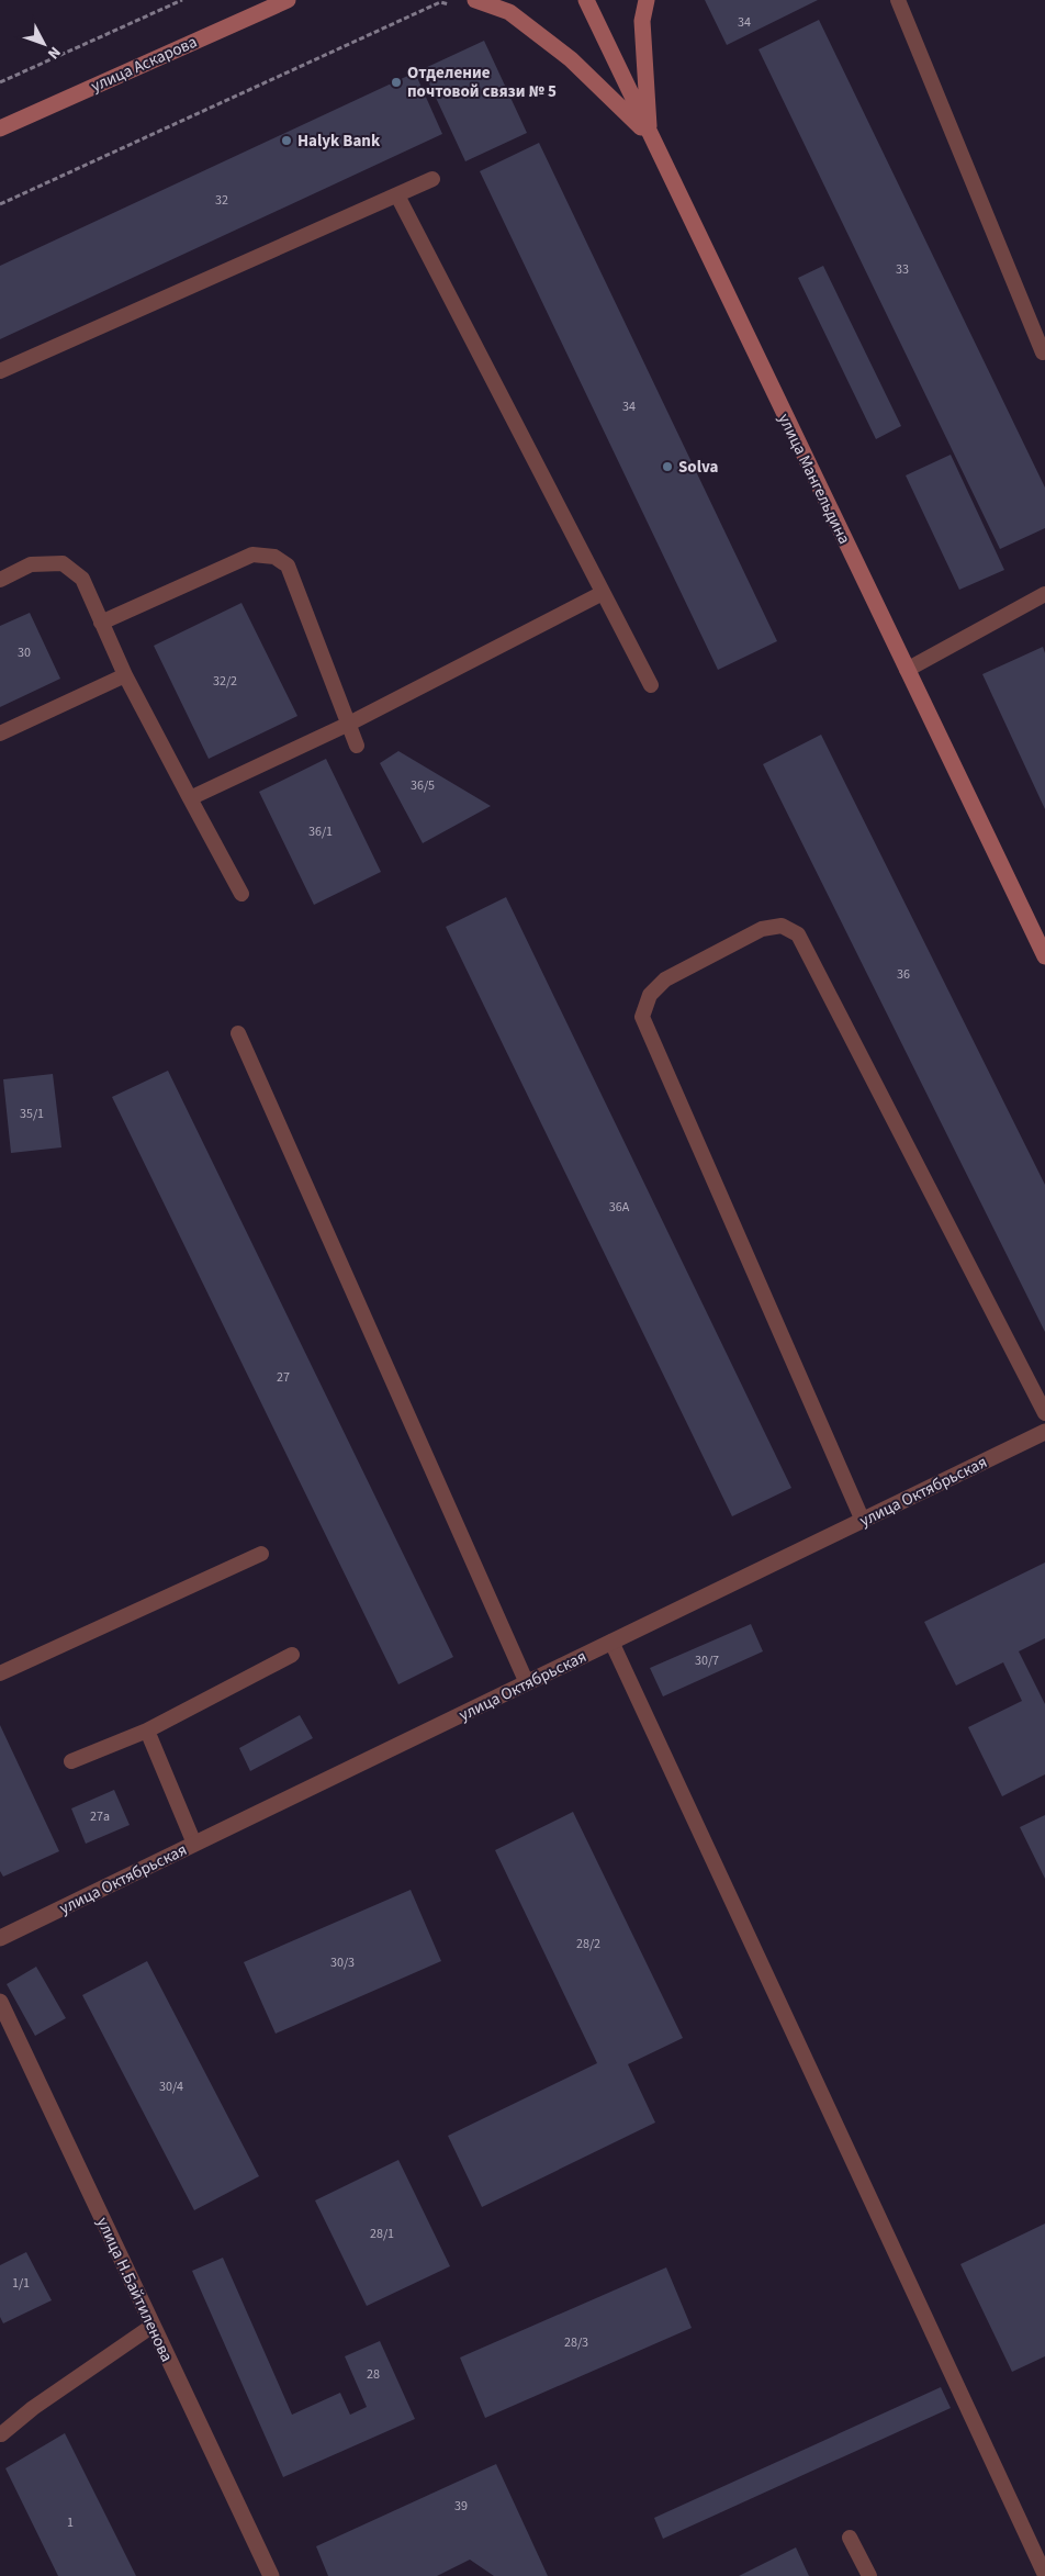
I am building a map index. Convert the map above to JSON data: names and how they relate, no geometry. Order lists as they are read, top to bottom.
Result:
{
  "streets": {
    "street": [
      "улица Аскарова",
      "улица Мангельдина",
      "улица Октябрьская",
      "улица Н.Байтиленова"
    ]
  },
  "places": ["Отделение почтовой связи № 5", "Halyk Bank", "Solva"],
  "house_numbers": [
    "34",
    "32",
    "33",
    "34",
    "30",
    "32/2",
    "36/5",
    "36/1",
    "36",
    "35/1",
    "36А",
    "27",
    "30/7",
    "27а",
    "28/2",
    "30/3",
    "30/4",
    "28/1",
    "1/1",
    "28/3",
    "28",
    "39",
    "1"
  ],
  "north": "bottom right"
}
